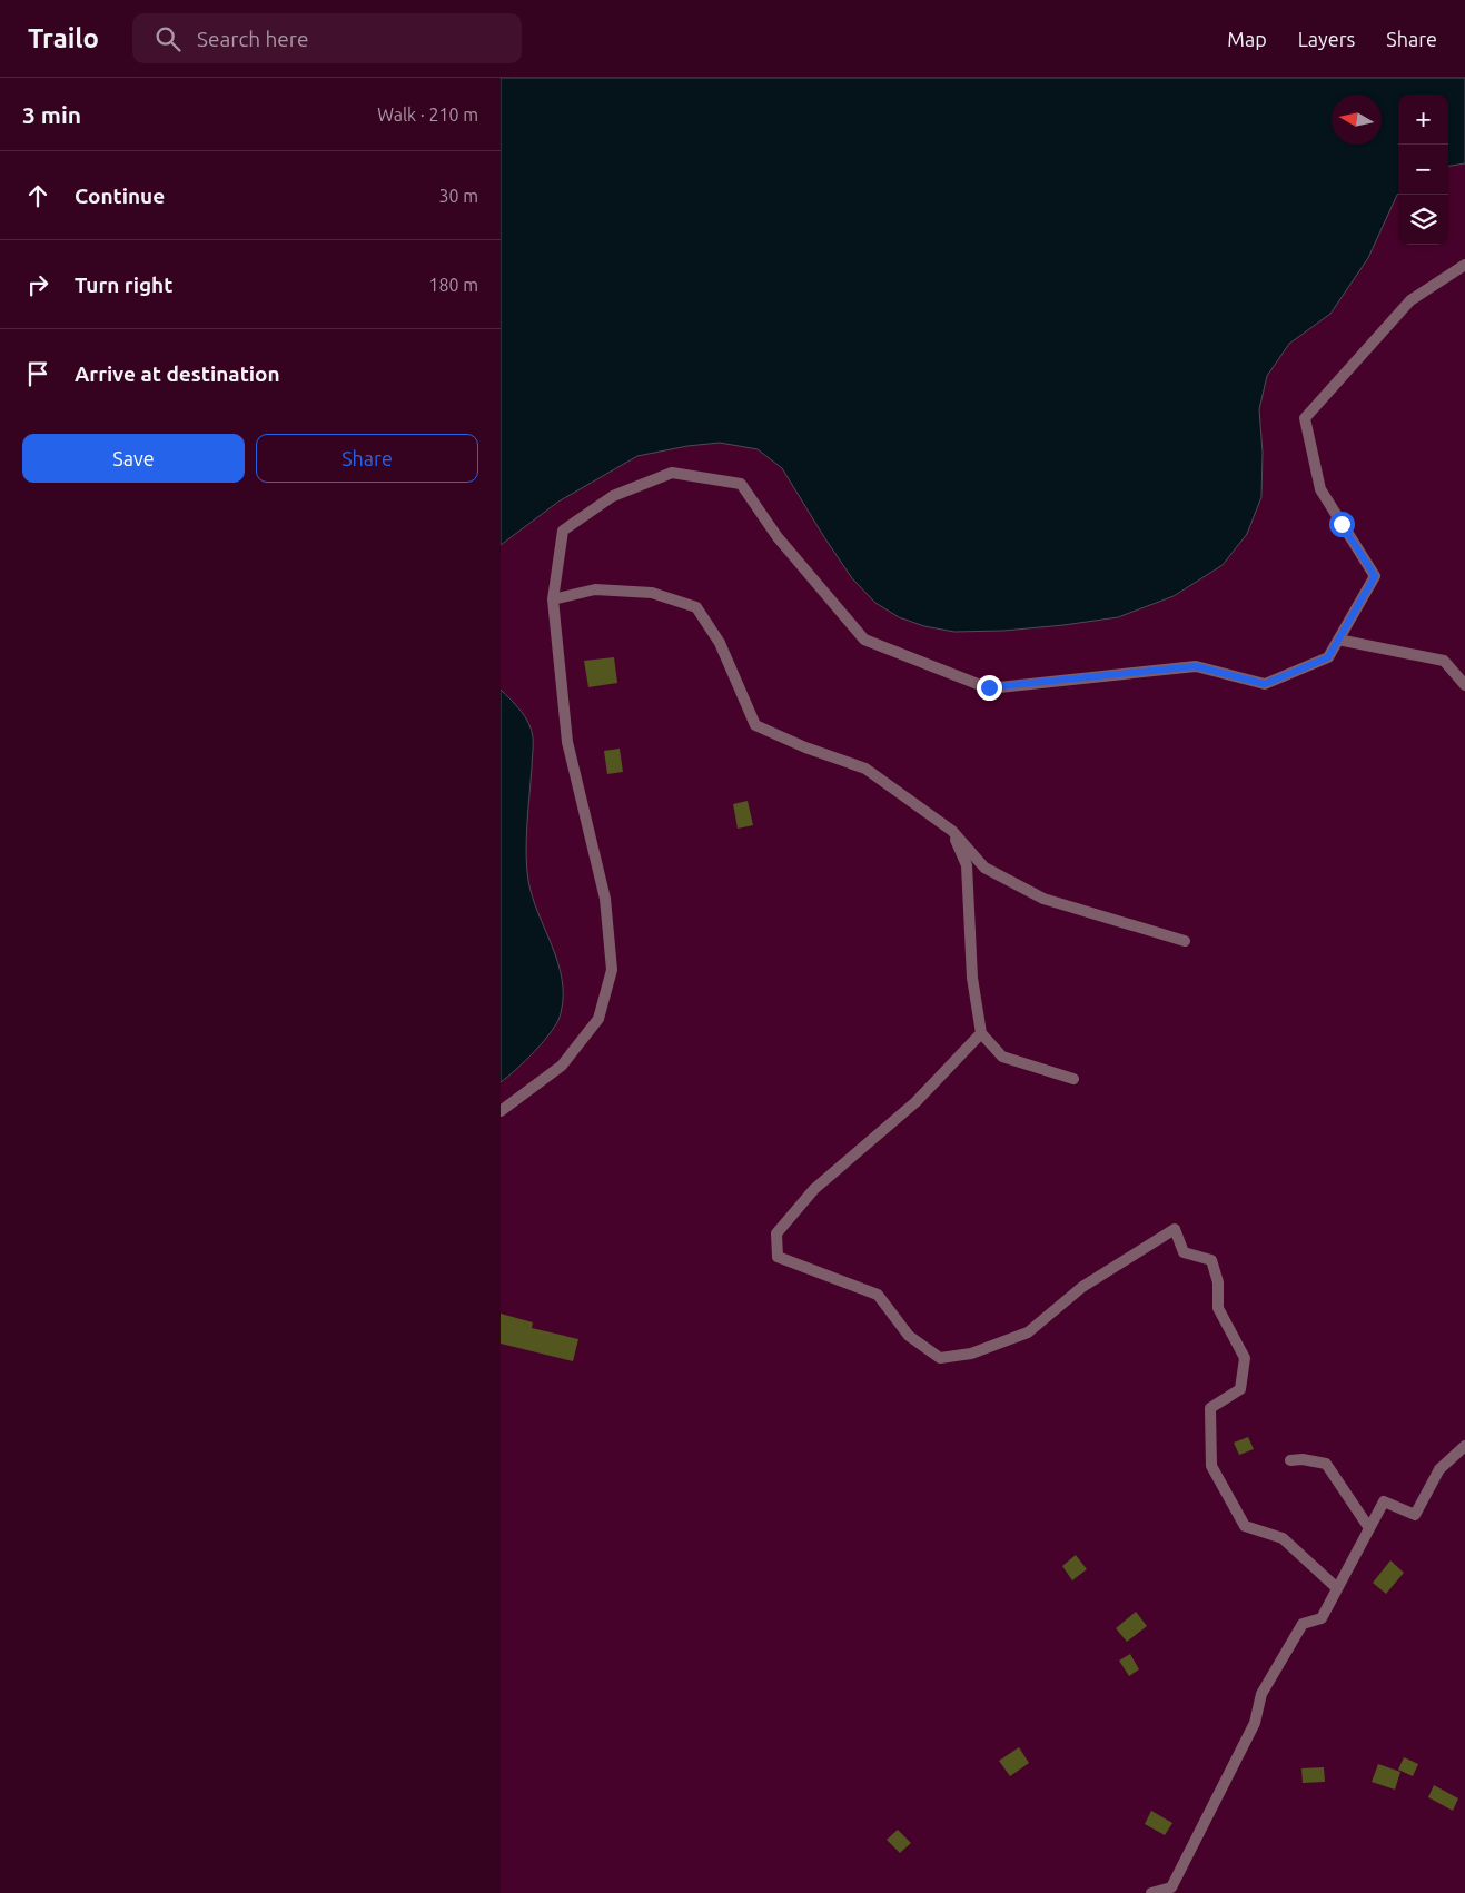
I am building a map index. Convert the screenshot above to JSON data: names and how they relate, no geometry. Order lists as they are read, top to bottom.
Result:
{
  "north": "left",
  "page": {
    "header": "Trailo",
    "search": "Search here",
    "nav": ["Map", "Layers", "Share"],
    "heading": ["3 min", "Walk · 210 m"],
    "map_buttons": ["+", "−"],
    "list": [
      ["Continue", "30 m"],
      ["Turn right", "180 m"],
      "Arrive at destination"
    ],
    "buttons": ["Save", "Share"]
  }
}
